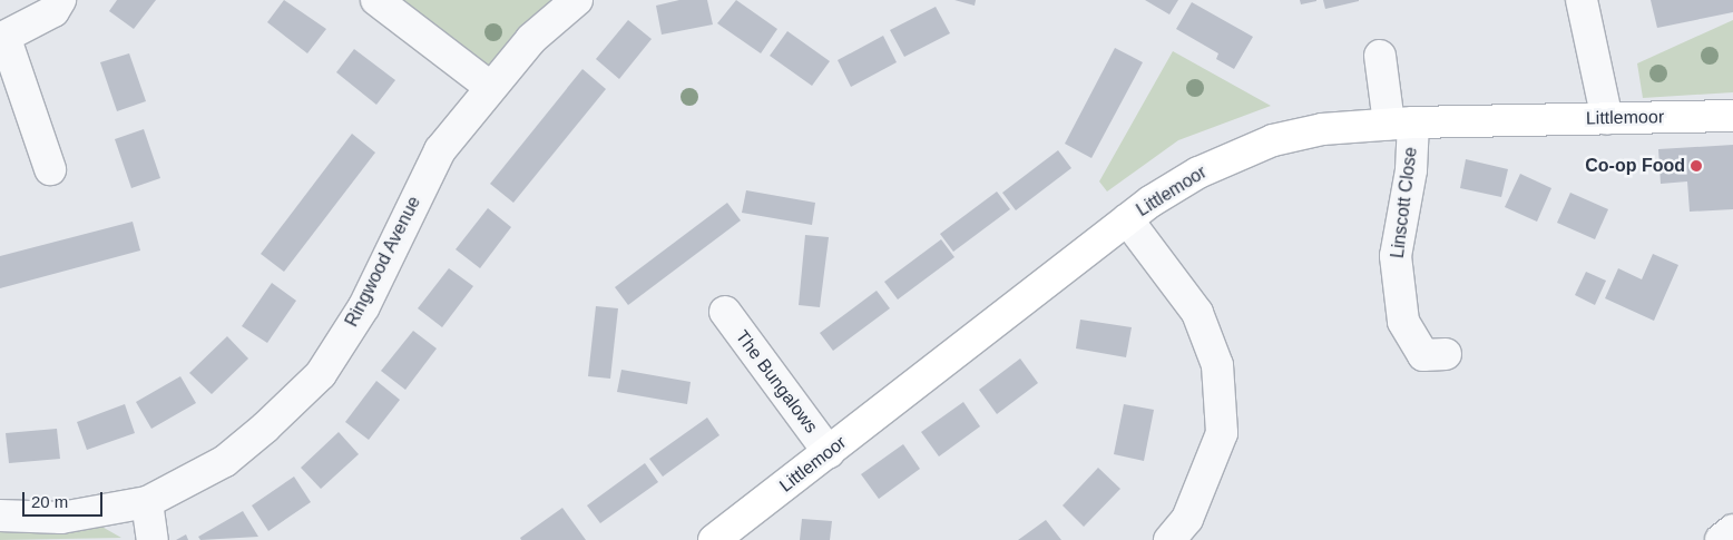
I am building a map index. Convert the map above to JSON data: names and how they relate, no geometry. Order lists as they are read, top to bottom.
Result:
{
  "streets": {
    "main road": ["Littlemoor"],
    "street": ["Linscott Close", "Ringwood Avenue", "The Bungalows"]
  },
  "crossings": [
    ["Littlemoor", "Linscott Close"],
    ["Littlemoor", "The Bungalows"]
  ],
  "places": ["Co-op Food"],
  "scale_bar": "20 m"
}
